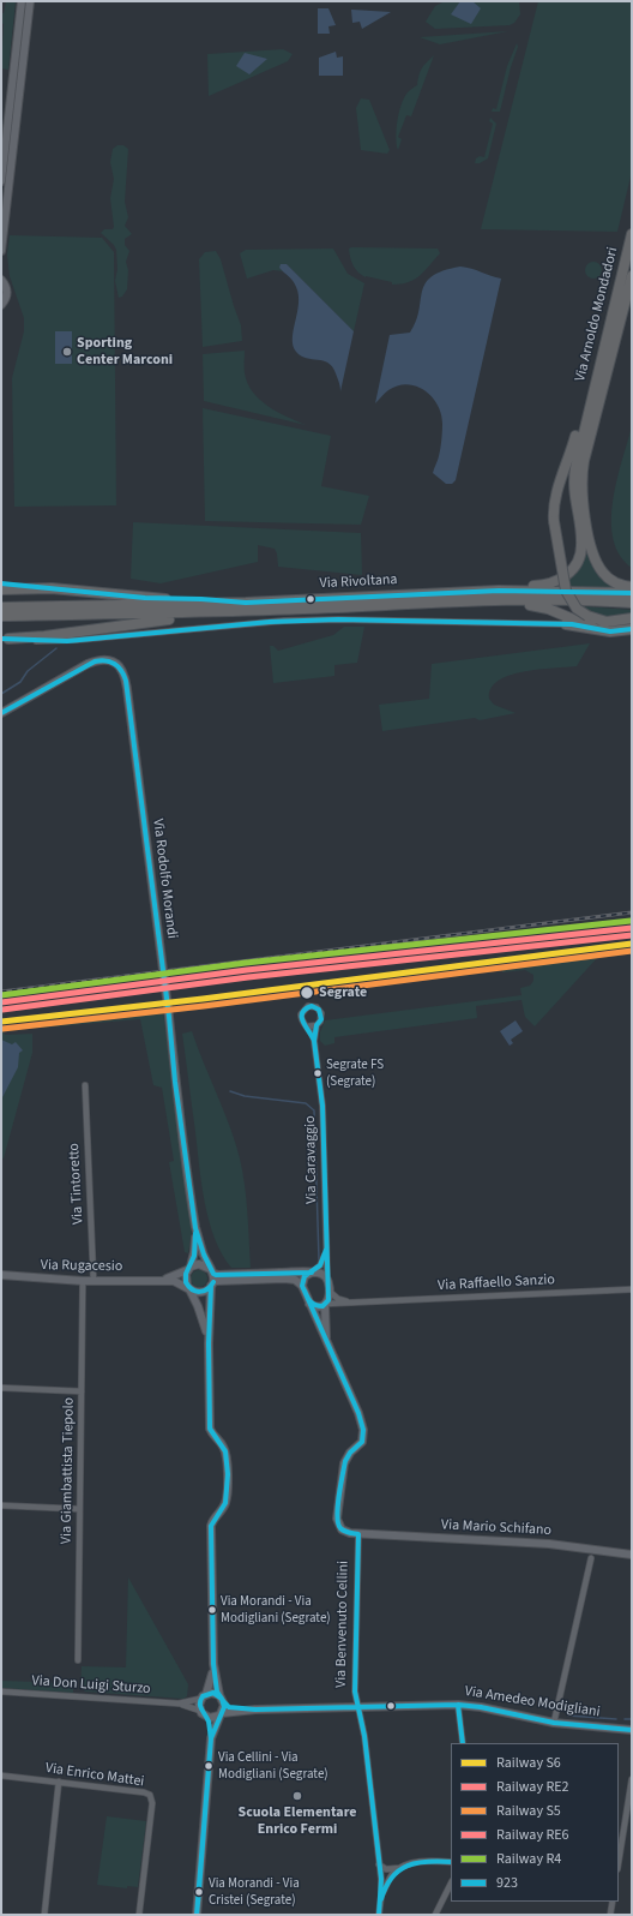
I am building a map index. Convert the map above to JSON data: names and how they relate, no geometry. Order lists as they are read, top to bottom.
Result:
{
  "streets": {
    "highway": ["Via Arnoldo Mondadori", "Via Rivoltana"],
    "street": [
      "Via Rodolfo Morandi",
      "Via Caravaggio",
      "Via Tintoretto",
      "Via Rugacesio",
      "Via Raffaello Sanzio",
      "Via Giambattista Tiepolo",
      "Via Mario Schifano",
      "Via Benvenuto Cellini",
      "Via Don Luigi Sturzo",
      "Via Amedeo Modigliani",
      "Via Enrico Mattei"
    ]
  },
  "crossings": [
    ["Via Rodolfo Morandi", "Via Rugacesio"],
    ["Via Caravaggio", "Via Raffaello Sanzio"],
    ["Via Tintoretto", "Via Rugacesio"],
    ["Via Rugacesio", "Via Giambattista Tiepolo"],
    ["Via Mario Schifano", "Via Benvenuto Cellini"],
    ["Via Benvenuto Cellini", "Via Amedeo Modigliani"],
    ["Via Don Luigi Sturzo", "Via Amedeo Modigliani"]
  ],
  "places": [
    "Sporting Center Marconi",
    "Segrate",
    "Segrate FS (Segrate)",
    "Via Morandi - Via Modigliani (Segrate)",
    "Via Cellini - Via Modigliani (Segrate)",
    "Scuola Elementare Enrico Fermi",
    "Via Morandi - Via Cristei (Segrate)"
  ],
  "lines": [
    "transit line 923",
    "rail line R4",
    "rail line RE2",
    "rail line RE6",
    "rail line S6",
    "rail line S5"
  ],
  "legend": [
    "Railway S6",
    "Railway RE2",
    "Railway S5",
    "Railway RE6",
    "Railway R4",
    "923"
  ]
}
